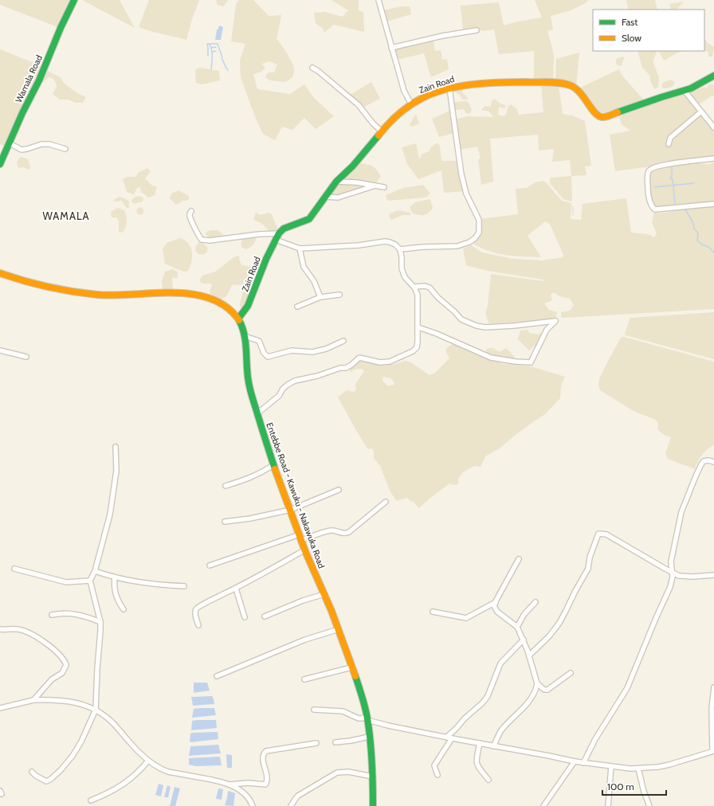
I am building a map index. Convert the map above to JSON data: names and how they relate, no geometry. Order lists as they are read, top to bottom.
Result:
{
  "streets": {
    "street": ["Wamala Road", "Zain Road", "Entebbe Road - Kawuku - Nakawuka Road"]
  },
  "crossings": [
    ["Zain Road", "Entebbe Road - Kawuku - Nakawuka Road"]
  ],
  "districts": ["WAMALA"],
  "legend": ["Fast", "Slow"],
  "scale_bar": "100 m"
}
